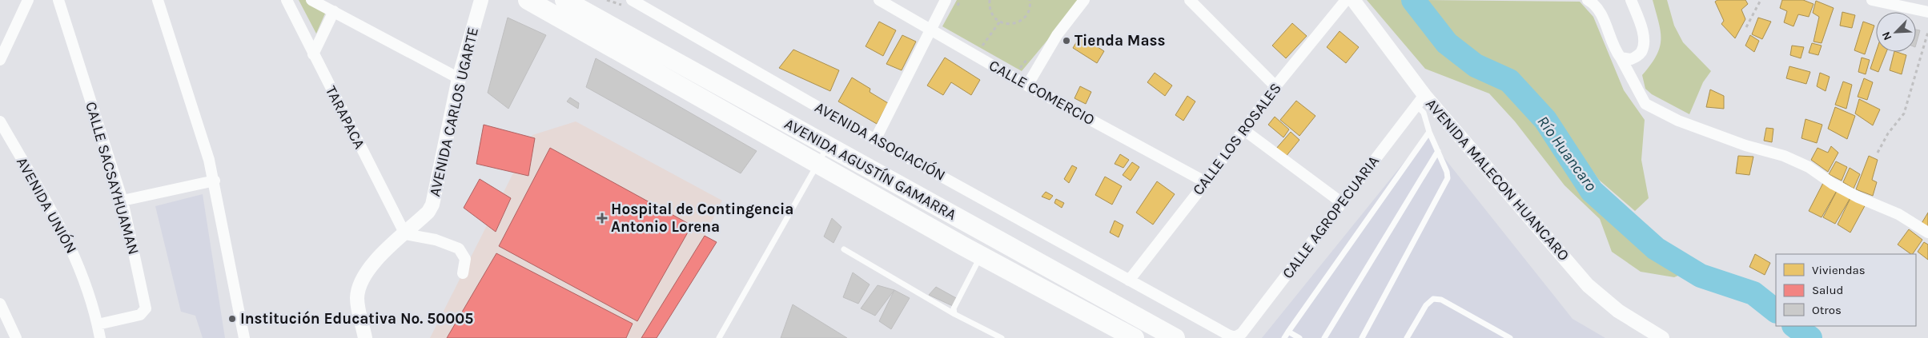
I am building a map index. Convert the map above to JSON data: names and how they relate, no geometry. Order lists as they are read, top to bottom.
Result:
{
  "streets": {
    "highway": ["AVENIDA AGUSTÍN GAMARRA"],
    "street": [
      "CALLE COMERCIO",
      "AVENIDA CARLOS UGARTE",
      "TARAPACA",
      "CALLE LOS ROSALES",
      "AVENIDA ASOCIACIÓN",
      "CALLE SACSAYHUAMAN",
      "AVENIDA MALECON HUANCARO",
      "AVENIDA UNIÓN",
      "CALLE AGROPECUARIA"
    ]
  },
  "crossings": [
    ["CALLE COMERCIO", "CALLE LOS ROSALES"],
    ["AVENIDA CARLOS UGARTE", "TARAPACA"],
    ["CALLE LOS ROSALES", "AVENIDA ASOCIACIÓN"],
    ["AVENIDA ASOCIACIÓN", "CALLE AGROPECUARIA"],
    ["CALLE SACSAYHUAMAN", "AVENIDA UNIÓN"],
    ["AVENIDA MALECON HUANCARO", "CALLE AGROPECUARIA"]
  ],
  "water": ["Río Huancaro"],
  "places": {
    "other": ["Tienda Mass", "Institución Educativa No. 50005"],
    "health": ["Hospital de Contingencia Antonio Lorena"]
  },
  "legend": ["Viviendas", "Salud", "Otros"],
  "north": "bottom left"
}
